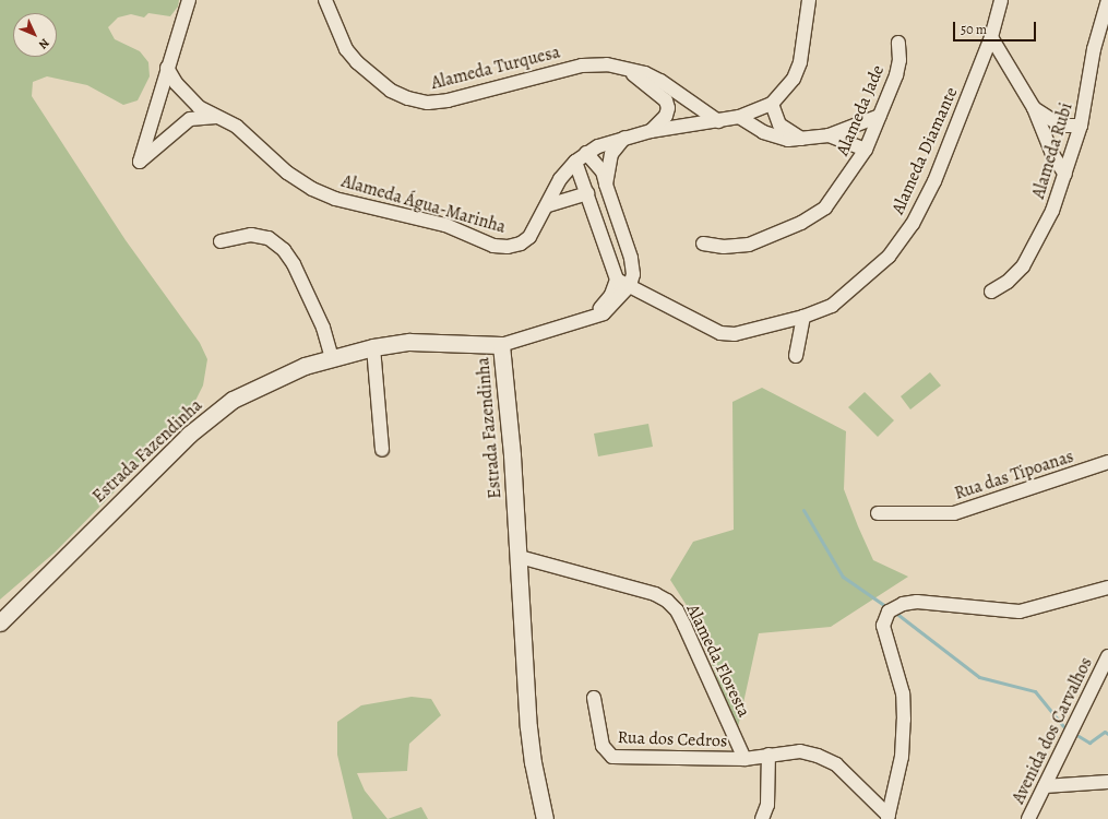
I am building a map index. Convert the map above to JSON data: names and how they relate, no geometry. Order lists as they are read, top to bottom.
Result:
{
  "streets": {
    "street": [
      "Alameda Turquesa",
      "Alameda Jade",
      "Alameda Diamante",
      "Alameda Rubi",
      "Alameda Água-Marinha",
      "Estrada Fazendinha",
      "Rua das Tipoanas",
      "Alameda Floresta",
      "Avenida dos Carvalhos",
      "Rua dos Cedros"
    ]
  },
  "crossings": [
    ["Alameda Turquesa", "Alameda Água-Marinha"],
    ["Estrada Fazendinha", "Alameda Floresta"],
    ["Alameda Floresta", "Rua dos Cedros"]
  ],
  "scale_bar": "50 m",
  "north": "bottom right"
}
